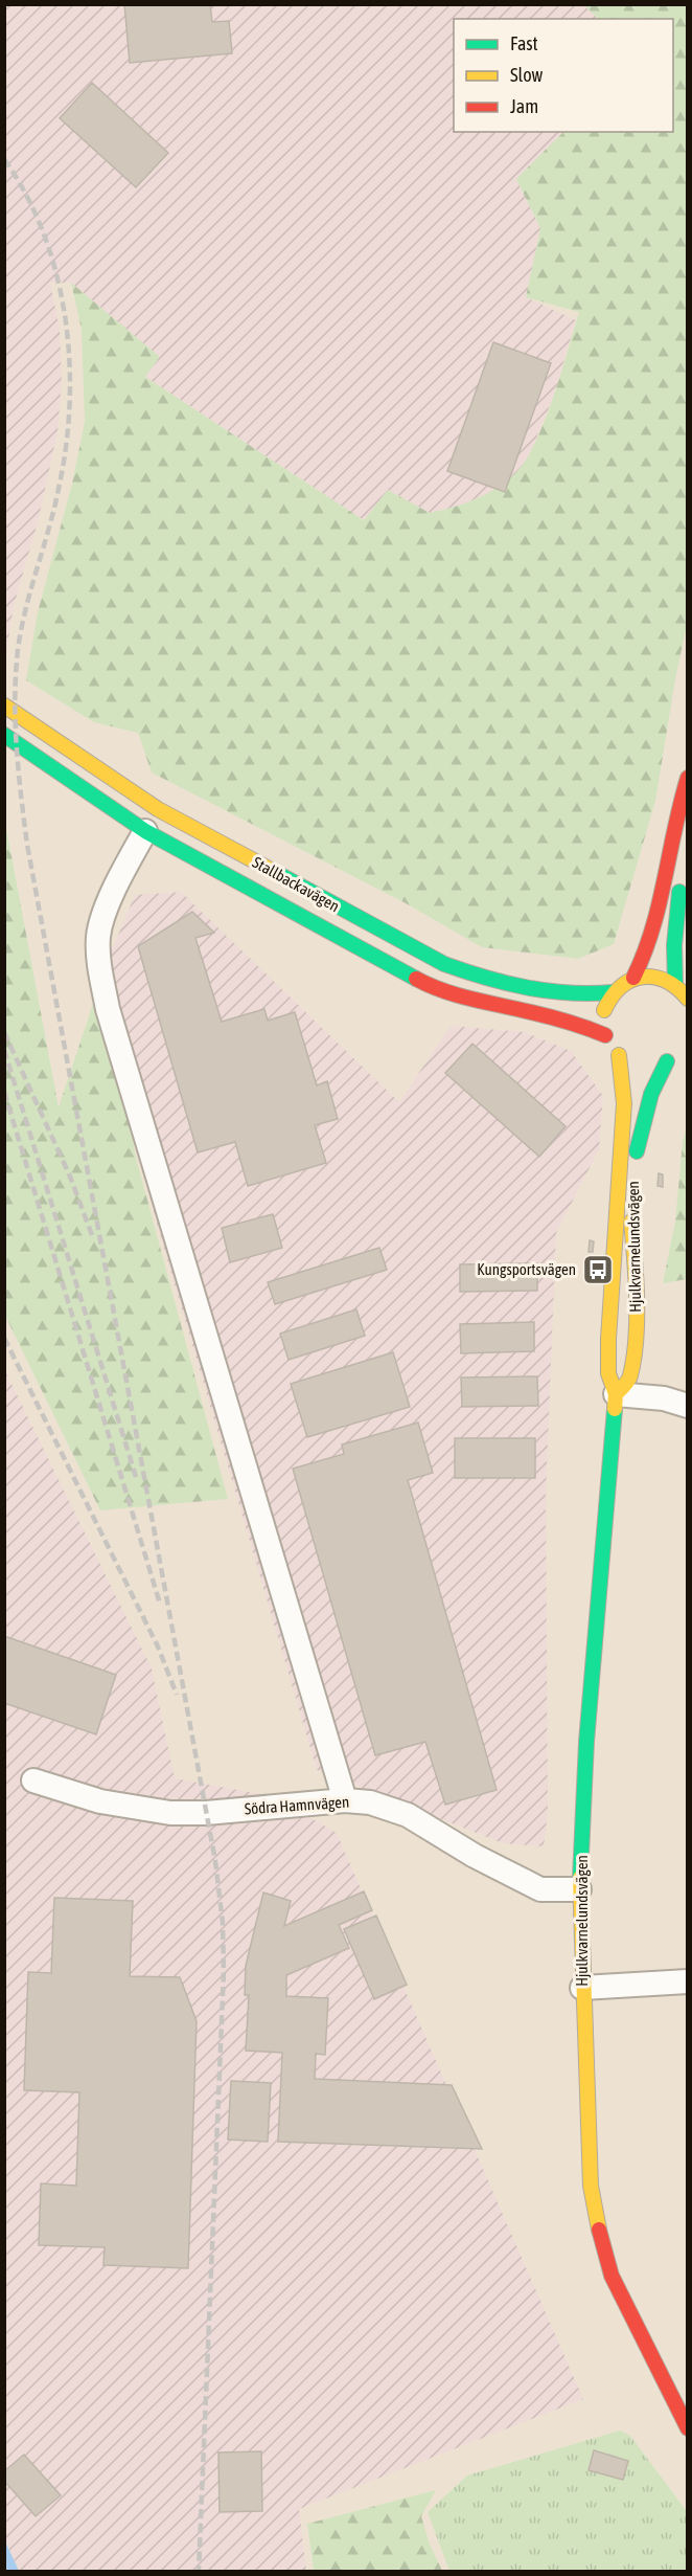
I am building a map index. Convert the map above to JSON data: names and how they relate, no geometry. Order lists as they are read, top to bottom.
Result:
{
  "streets": {
    "street": ["Stallbackavägen", "Hjulkvarnelundsvägen", "Södra Hamnvägen"]
  },
  "crossings": [
    ["Stallbackavägen", "Hjulkvarnelundsvägen"],
    ["Hjulkvarnelundsvägen", "Södra Hamnvägen"]
  ],
  "places": {
    "bus stop": ["Kungsportsvägen"]
  },
  "legend": ["Fast", "Slow", "Jam"]
}
